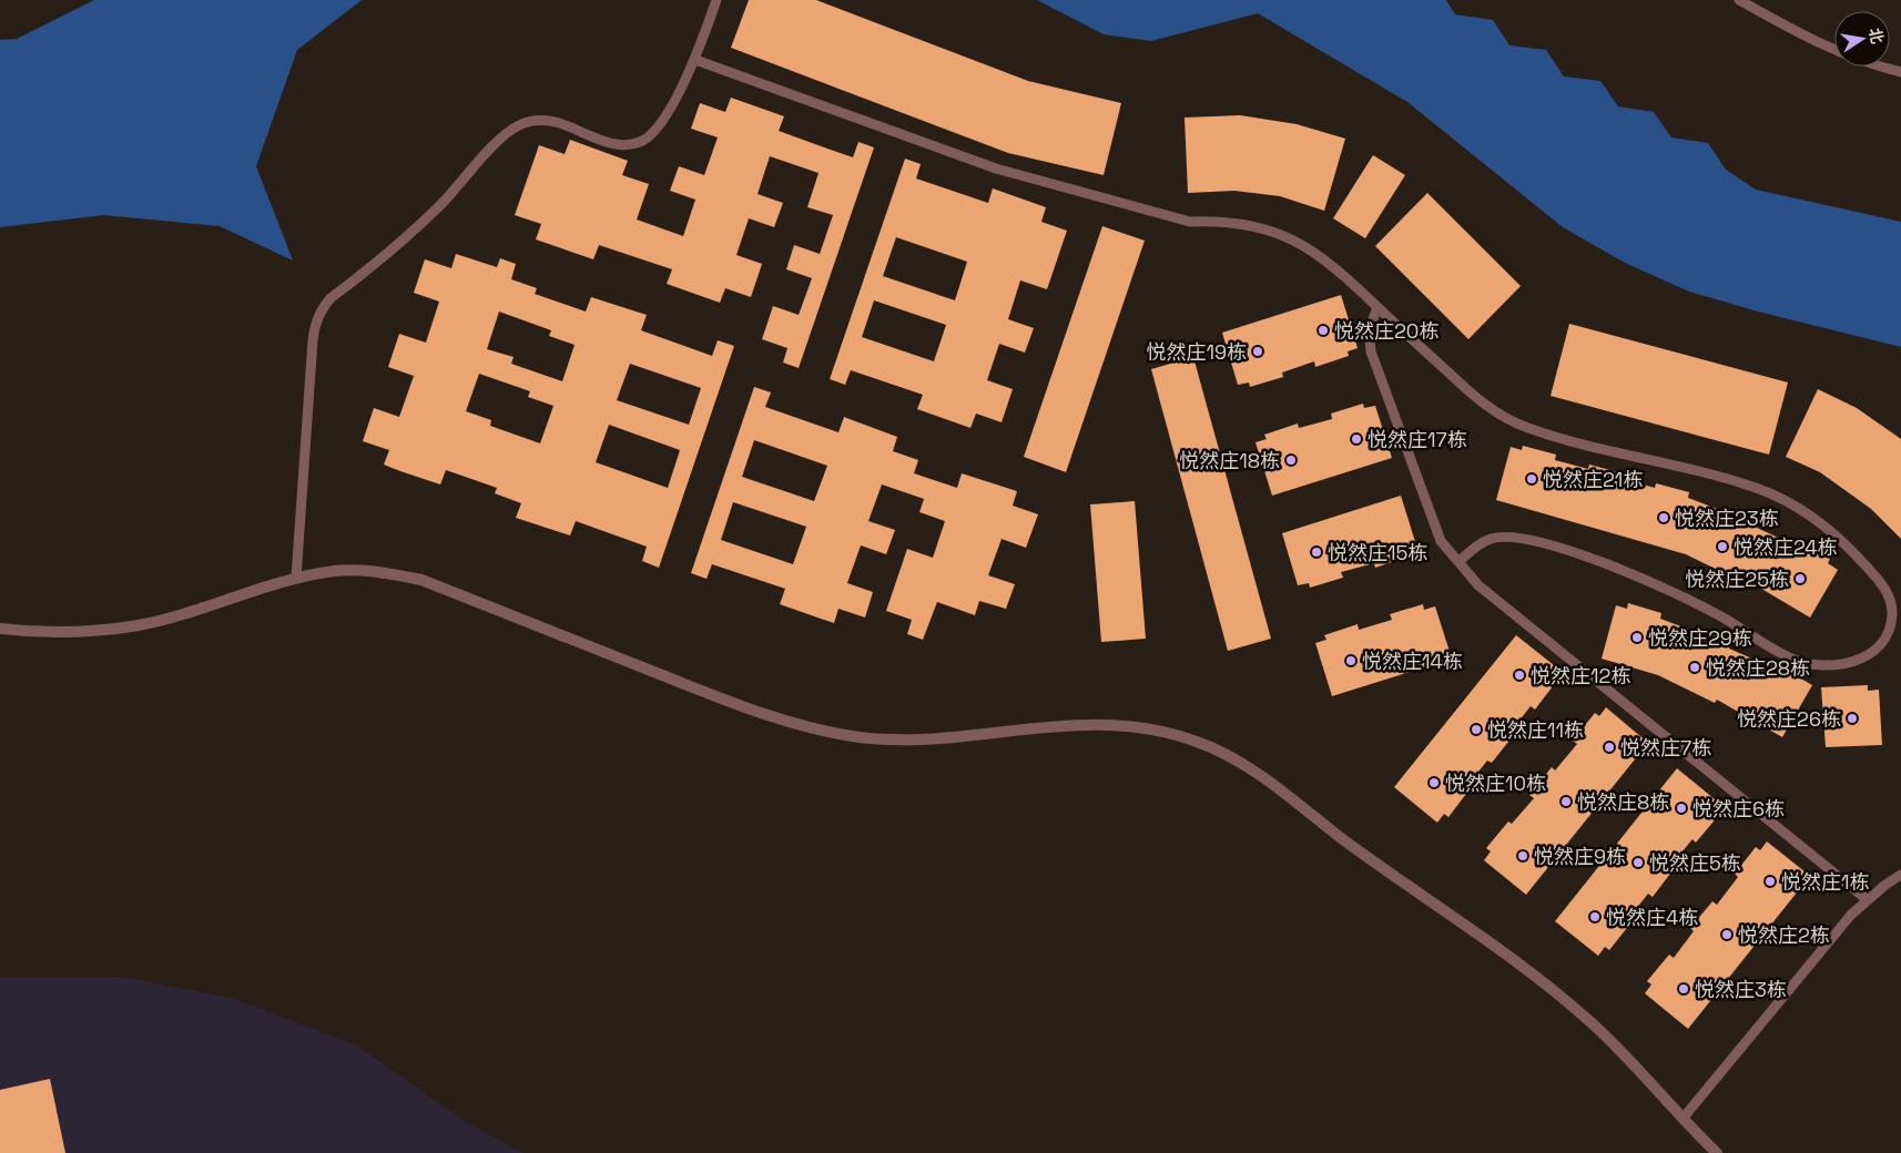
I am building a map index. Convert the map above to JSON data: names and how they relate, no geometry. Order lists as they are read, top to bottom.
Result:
{
  "places": [
    "悦然庄20栋",
    "悦然庄19栋",
    "悦然庄17栋",
    "悦然庄18栋",
    "悦然庄21栋",
    "悦然庄23栋",
    "悦然庄24栋",
    "悦然庄15栋",
    "悦然庄25栋",
    "悦然庄29栋",
    "悦然庄14栋",
    "悦然庄28栋",
    "悦然庄12栋",
    "悦然庄26栋",
    "悦然庄11栋",
    "悦然庄7栋",
    "悦然庄10栋",
    "悦然庄8栋",
    "悦然庄6栋",
    "悦然庄9栋",
    "悦然庄5栋",
    "悦然庄1栋",
    "悦然庄4栋",
    "悦然庄2栋",
    "悦然庄3栋"
  ],
  "north": "right"
}
